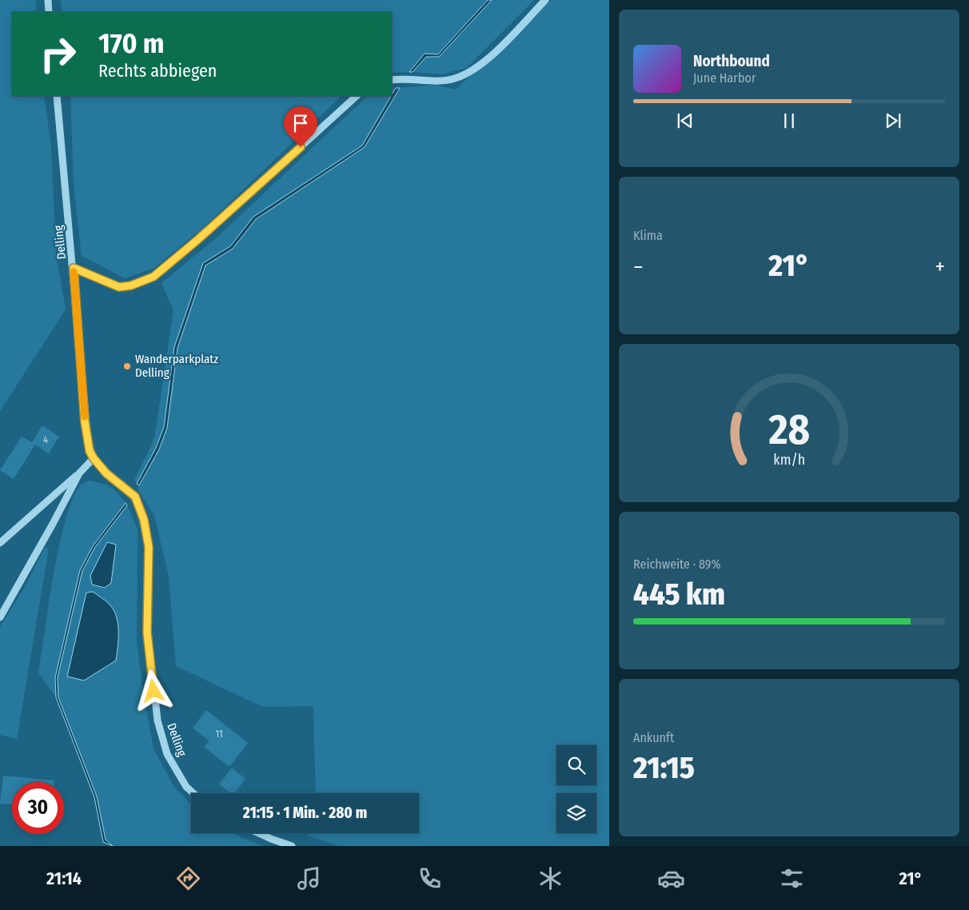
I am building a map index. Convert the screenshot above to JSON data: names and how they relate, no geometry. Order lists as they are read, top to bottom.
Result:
{
  "streets": {
    "street": ["Delling"]
  },
  "places": ["Wanderparkplatz Delling"],
  "house_numbers": ["4", "11"],
  "page": {
    "turn": ["170 m", "Rechts abbiegen"],
    "song": ["Northbound", "June Harbor"],
    "tile": [
      "Klima",
      ["Reichweite · 89%", "445 km"],
      ["Ankunft", "21:15"]
    ],
    "heat": ["−", "21°", "+"],
    "limit": "30",
    "trip": "21:15 · 1 Min. · 280 m",
    "tabs": ["21:14", "21°"],
    "gauge": ["28", "km/h"]
  }
}
